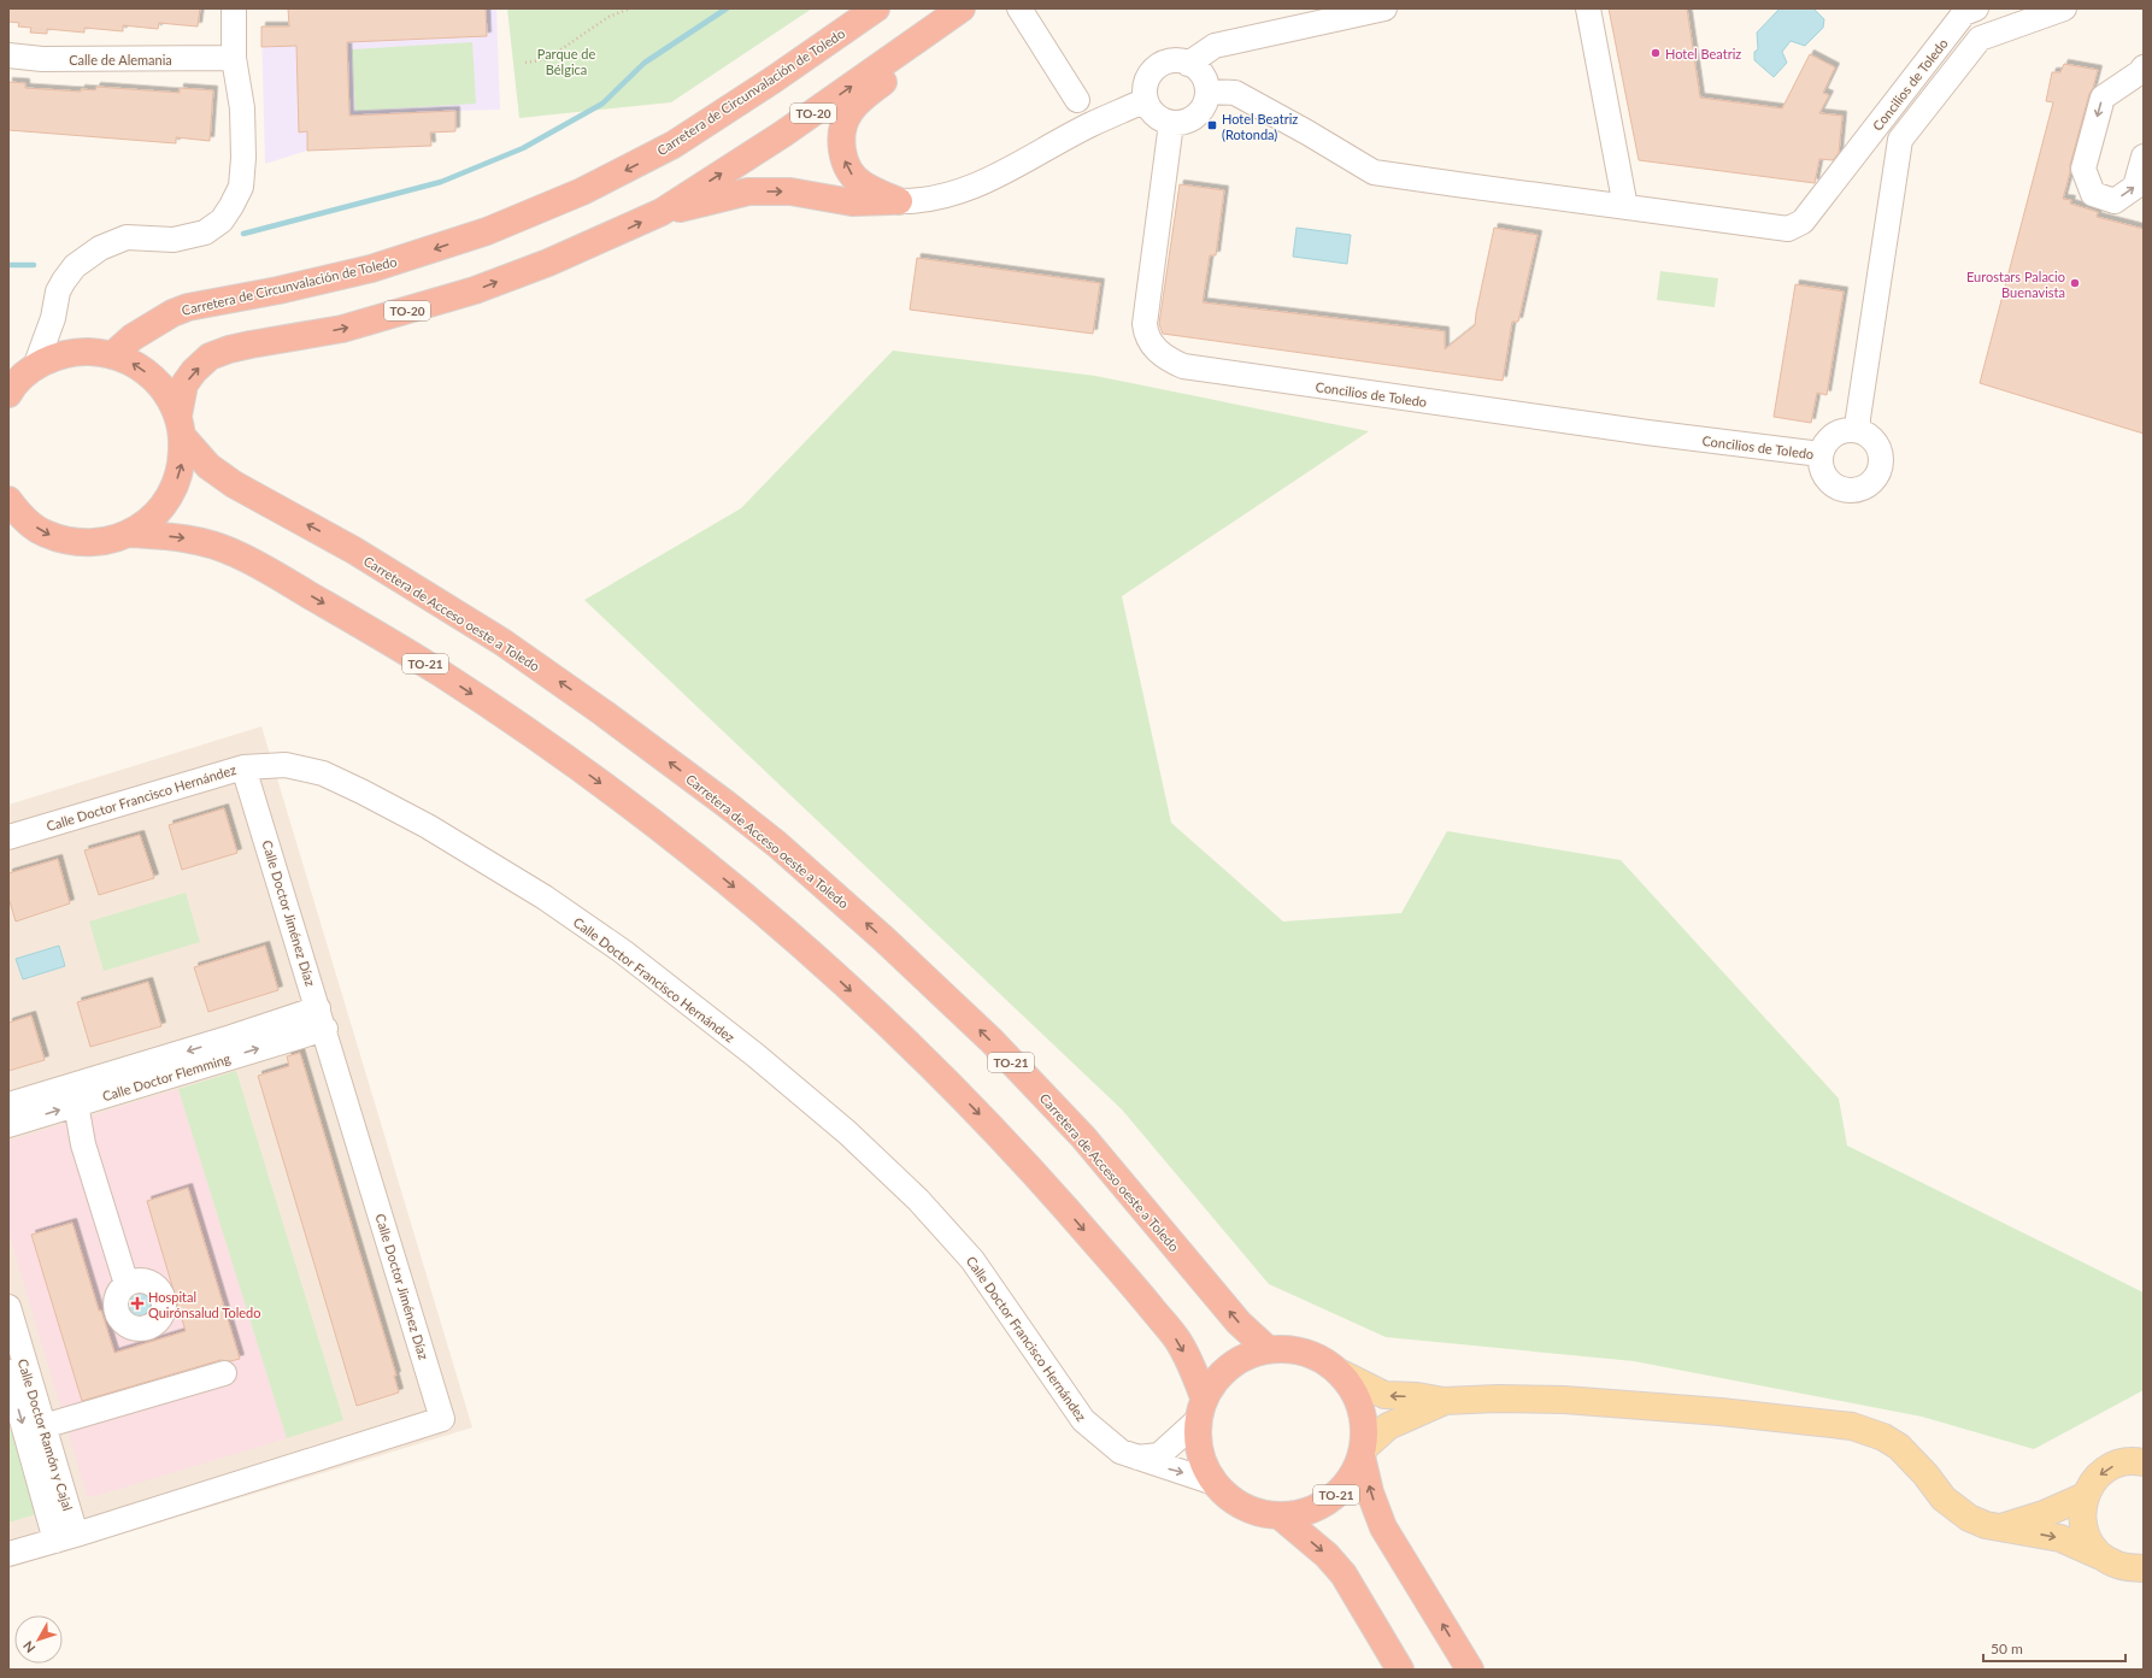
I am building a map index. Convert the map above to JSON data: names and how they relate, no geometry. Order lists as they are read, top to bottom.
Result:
{
  "streets": {
    "highway": [
      "Carretera de Circunvalación de Toledo",
      "TO-20",
      "Carretera de Acceso oeste a Toledo",
      "TO-21"
    ],
    "street": [
      "Calle de Alemania",
      "Concilios de Toledo",
      "Calle Doctor Francisco Hernández",
      "Calle Doctor Jiménez Díaz",
      "Calle Doctor Flemming",
      "Calle Doctor Ramón y Cajal"
    ]
  },
  "crossings": [
    ["Carretera de Circunvalación de Toledo", "TO-20"],
    ["TO-20", "Carretera de Acceso oeste a Toledo"],
    ["TO-20", "TO-21"],
    ["Carretera de Acceso oeste a Toledo", "TO-21"],
    ["Carretera de Acceso oeste a Toledo", "Calle Doctor Francisco Hernández"],
    ["TO-21", "Calle Doctor Francisco Hernández"],
    ["Calle Doctor Francisco Hernández", "Calle Doctor Jiménez Díaz"],
    ["Calle Doctor Jiménez Díaz", "Calle Doctor Flemming"],
    ["Calle Doctor Jiménez Díaz", "Calle Doctor Ramón y Cajal"]
  ],
  "parks": ["Parque de Bélgica"],
  "places": {
    "other": ["Hotel Beatriz", "Eurostars Palacio Buenavista"],
    "transit": ["Hotel Beatriz (Rotonda)"],
    "health": ["Hospital Quirónsalud Toledo"]
  },
  "scale_bar": "50 m",
  "north": "bottom left"
}
